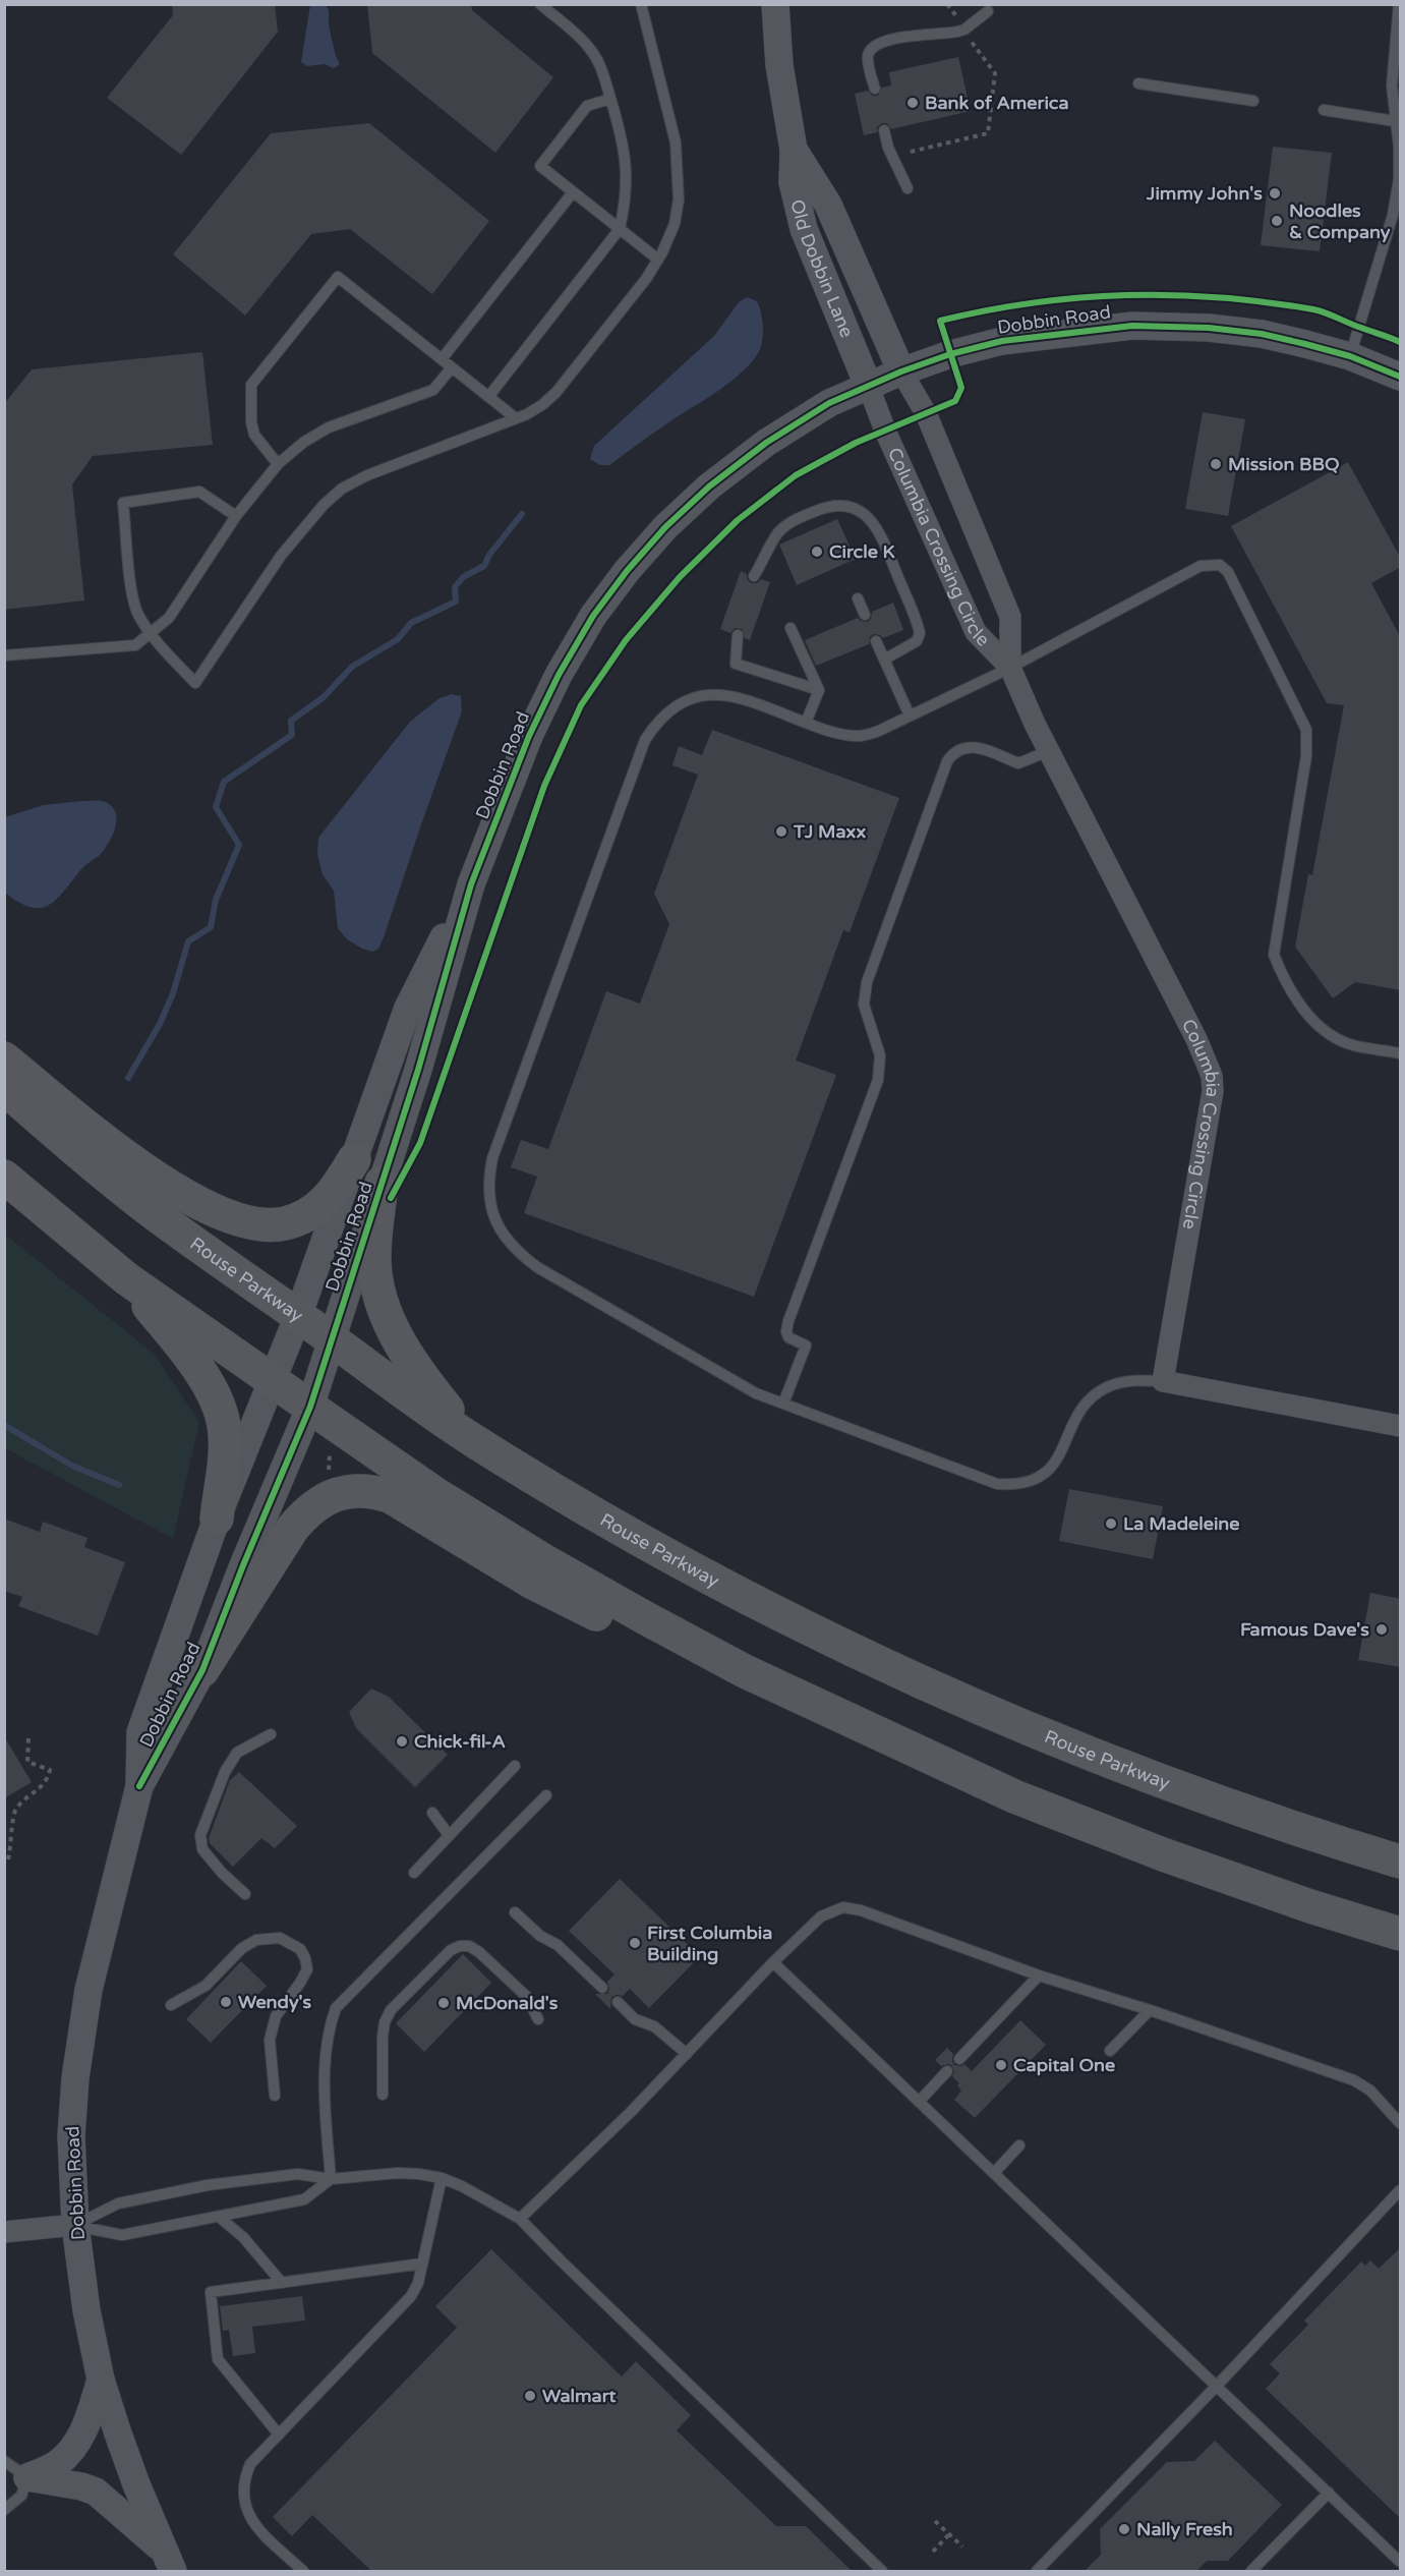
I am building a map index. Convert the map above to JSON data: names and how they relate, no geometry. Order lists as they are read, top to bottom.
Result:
{
  "streets": {
    "main road": ["Rouse Parkway"],
    "street": ["Old Dobbin Lane", "Dobbin Road", "Columbia Crossing Circle"]
  },
  "crossings": [
    ["Old Dobbin Lane", "Dobbin Road"],
    ["Old Dobbin Lane", "Columbia Crossing Circle"],
    ["Dobbin Road", "Columbia Crossing Circle"],
    ["Dobbin Road", "Rouse Parkway"]
  ],
  "places": [
    "Bank of America",
    "Jimmy John's",
    "Noodles & Company",
    "Mission BBQ",
    "Circle K",
    "TJ Maxx",
    "La Madeleine",
    "Famous Dave's",
    "Chick-fil-A",
    "First Columbia Building",
    "Wendy's",
    "McDonald's",
    "Capital One",
    "Walmart",
    "Nally Fresh"
  ]
}
